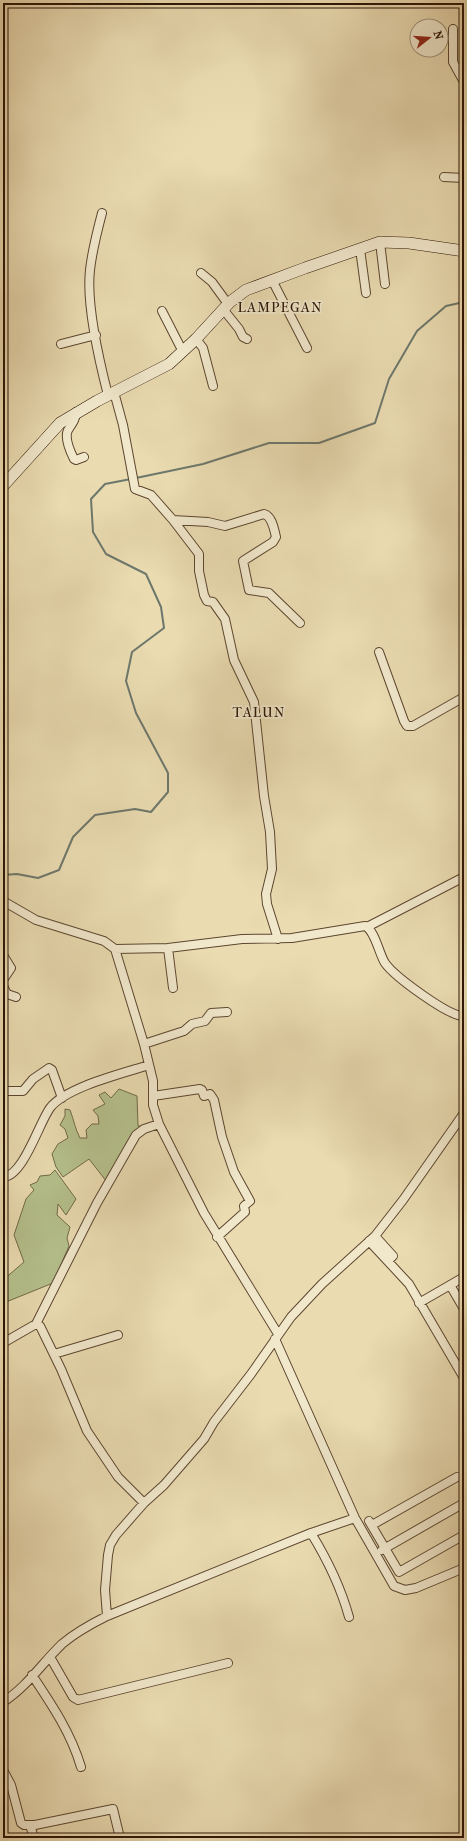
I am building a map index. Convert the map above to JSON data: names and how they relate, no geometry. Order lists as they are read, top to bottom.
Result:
{
  "districts": ["LAMPEGAN", "TALUN"],
  "north": "right"
}
